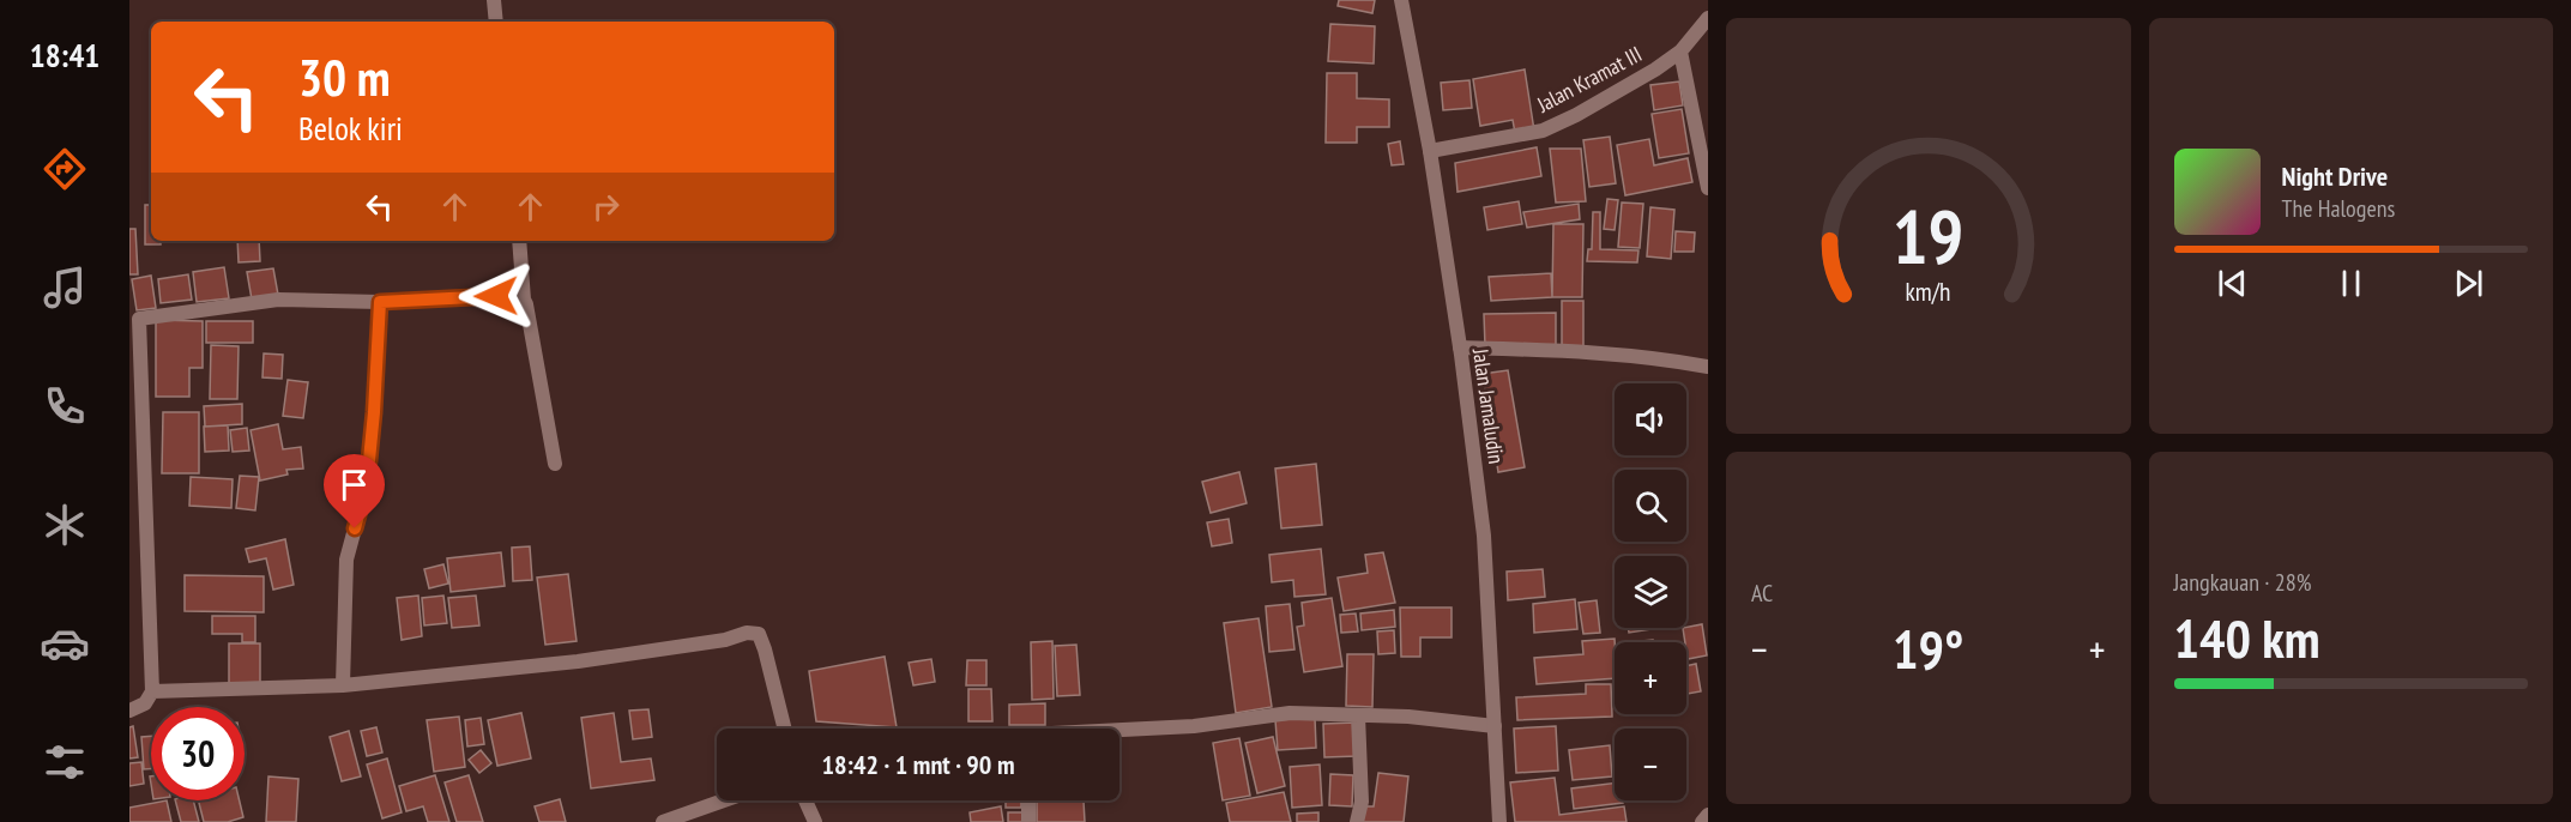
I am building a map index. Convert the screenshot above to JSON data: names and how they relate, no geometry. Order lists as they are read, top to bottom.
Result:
{
  "streets": {
    "street": ["Jalan Kramat III", "Jalan Jamaludin"]
  },
  "crossings": [
    ["Jalan Kramat III", "Jalan Jamaludin"]
  ],
  "page": {
    "tabs": "18:41",
    "turn": ["30 m", "Belok kiri"],
    "song": ["Night Drive", "The Halogens"],
    "map_buttons": ["+", "−"],
    "tile": [
      "AC",
      ["Jangkauan · 28%", "140 km"]
    ],
    "heat": ["−", "19°", "+"],
    "limit": "30",
    "trip": "18:42 · 1 mnt · 90 m",
    "gauge": ["19", "km/h"]
  }
}
